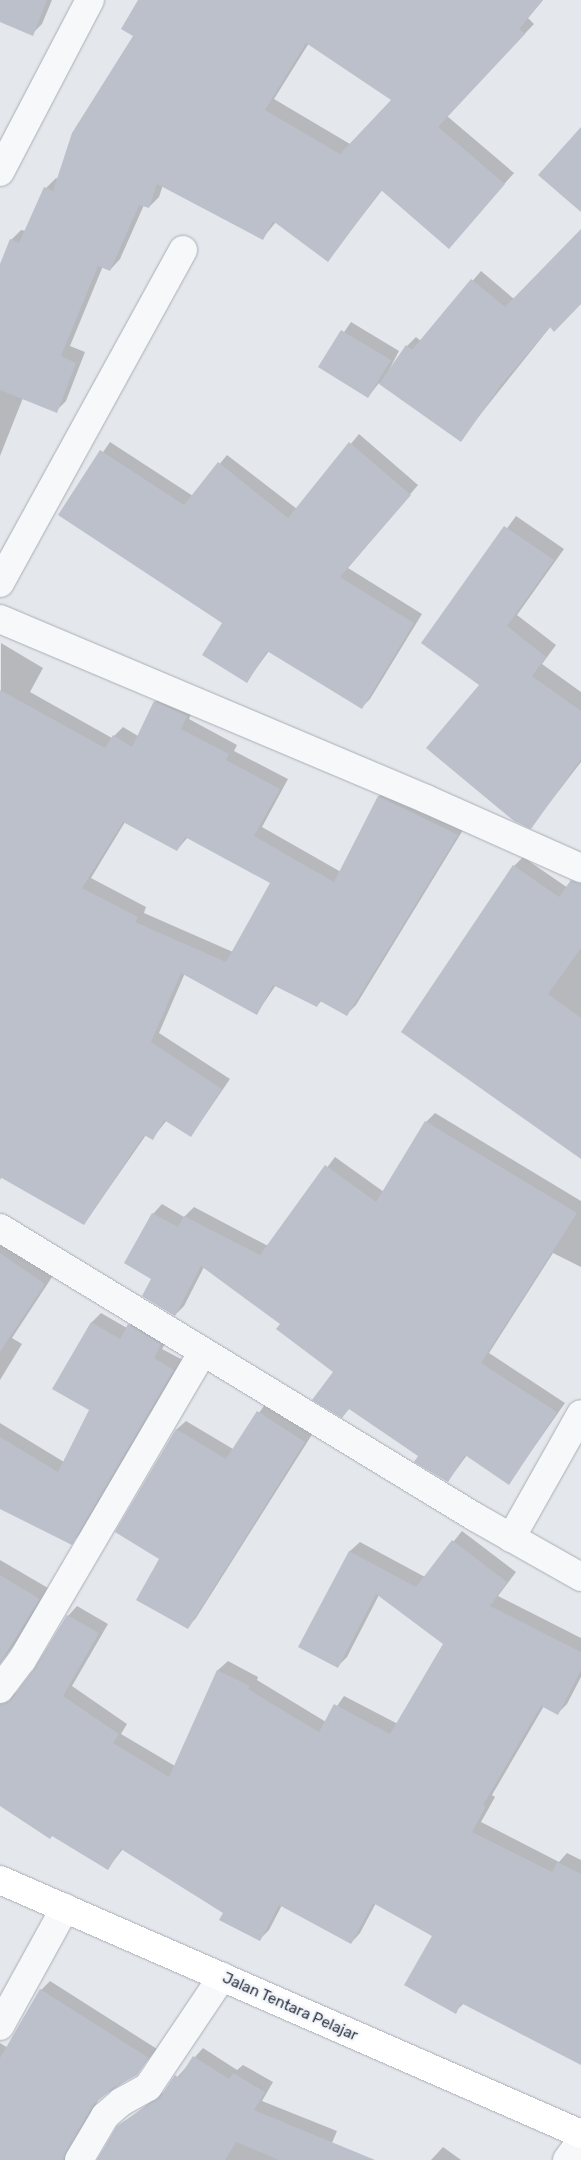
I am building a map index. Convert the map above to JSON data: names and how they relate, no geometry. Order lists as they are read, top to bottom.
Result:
{
  "streets": {
    "highway": ["Jalan Tentara Pelajar"]
  }
}
